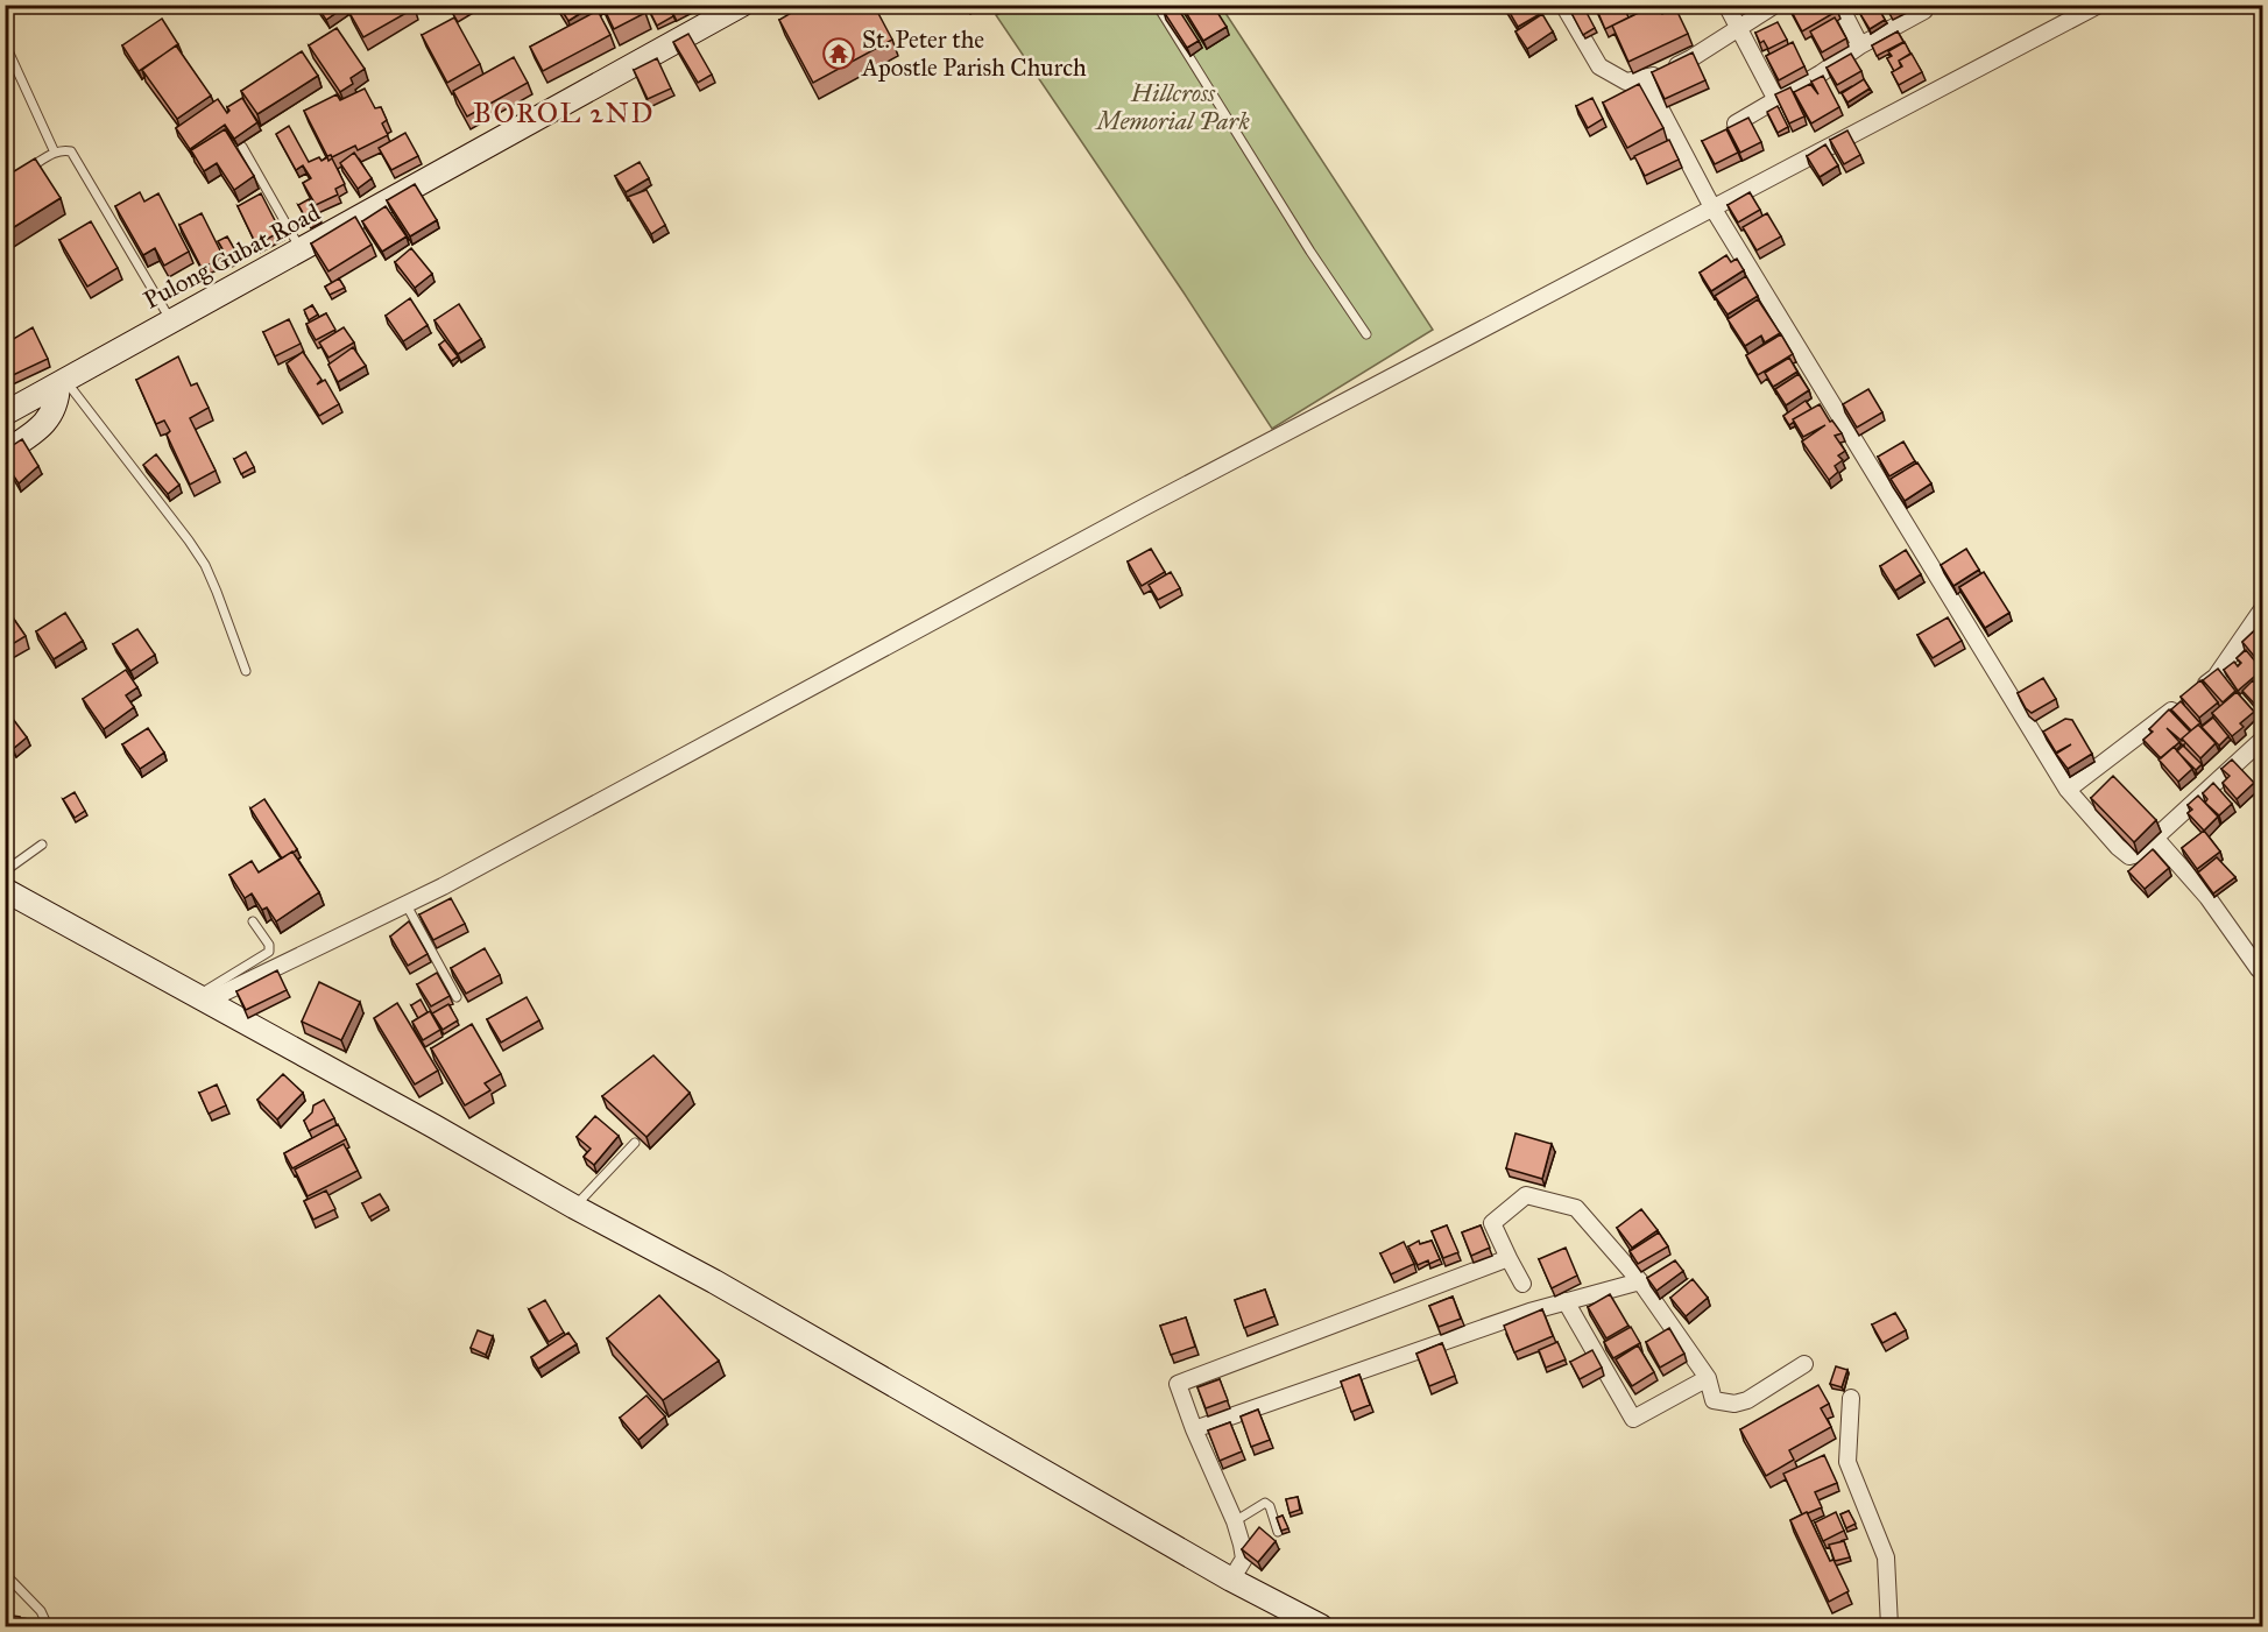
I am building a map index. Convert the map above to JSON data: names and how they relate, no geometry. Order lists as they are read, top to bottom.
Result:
{
  "streets": {
    "street": ["Pulong Gubat Road"]
  },
  "districts": ["BOROL 2ND"],
  "parks": ["Hillcross Memorial Park"],
  "places": {
    "temple": ["St. Peter the Apostle Parish Church"]
  }
}
